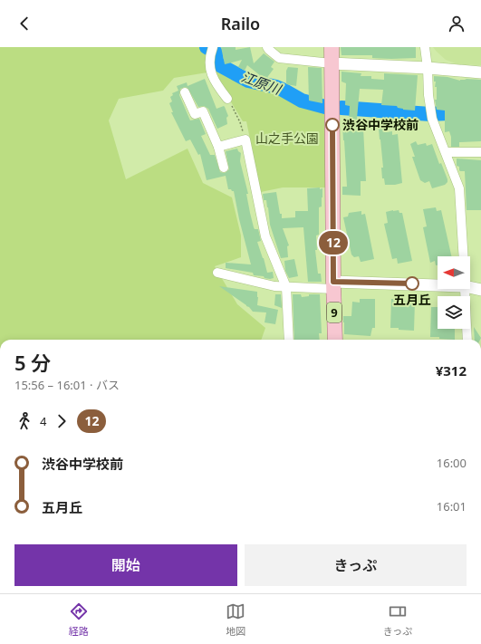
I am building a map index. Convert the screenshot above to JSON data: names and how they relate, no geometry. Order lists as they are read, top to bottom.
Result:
{
  "streets": {
    "main road": ["9"]
  },
  "water": ["江原川"],
  "parks": ["山之手公園"],
  "places": ["渋谷中学校前", "五月丘"],
  "lines": ["bus line 12"],
  "north": "left",
  "page": {
    "header": "Railo",
    "on_map": "12",
    "heading": ["5 分", "15:56 – 16:01 · バス", "¥312"],
    "legs": ["4", "12"],
    "list": [
      {
        "name": "渋谷中学校前",
        "value": "16:00"
      },
      {
        "name": "五月丘",
        "value": "16:01"
      }
    ],
    "buttons": ["開始", "きっぷ"],
    "tabs": ["経路", "地図", "きっぷ"]
  }
}
